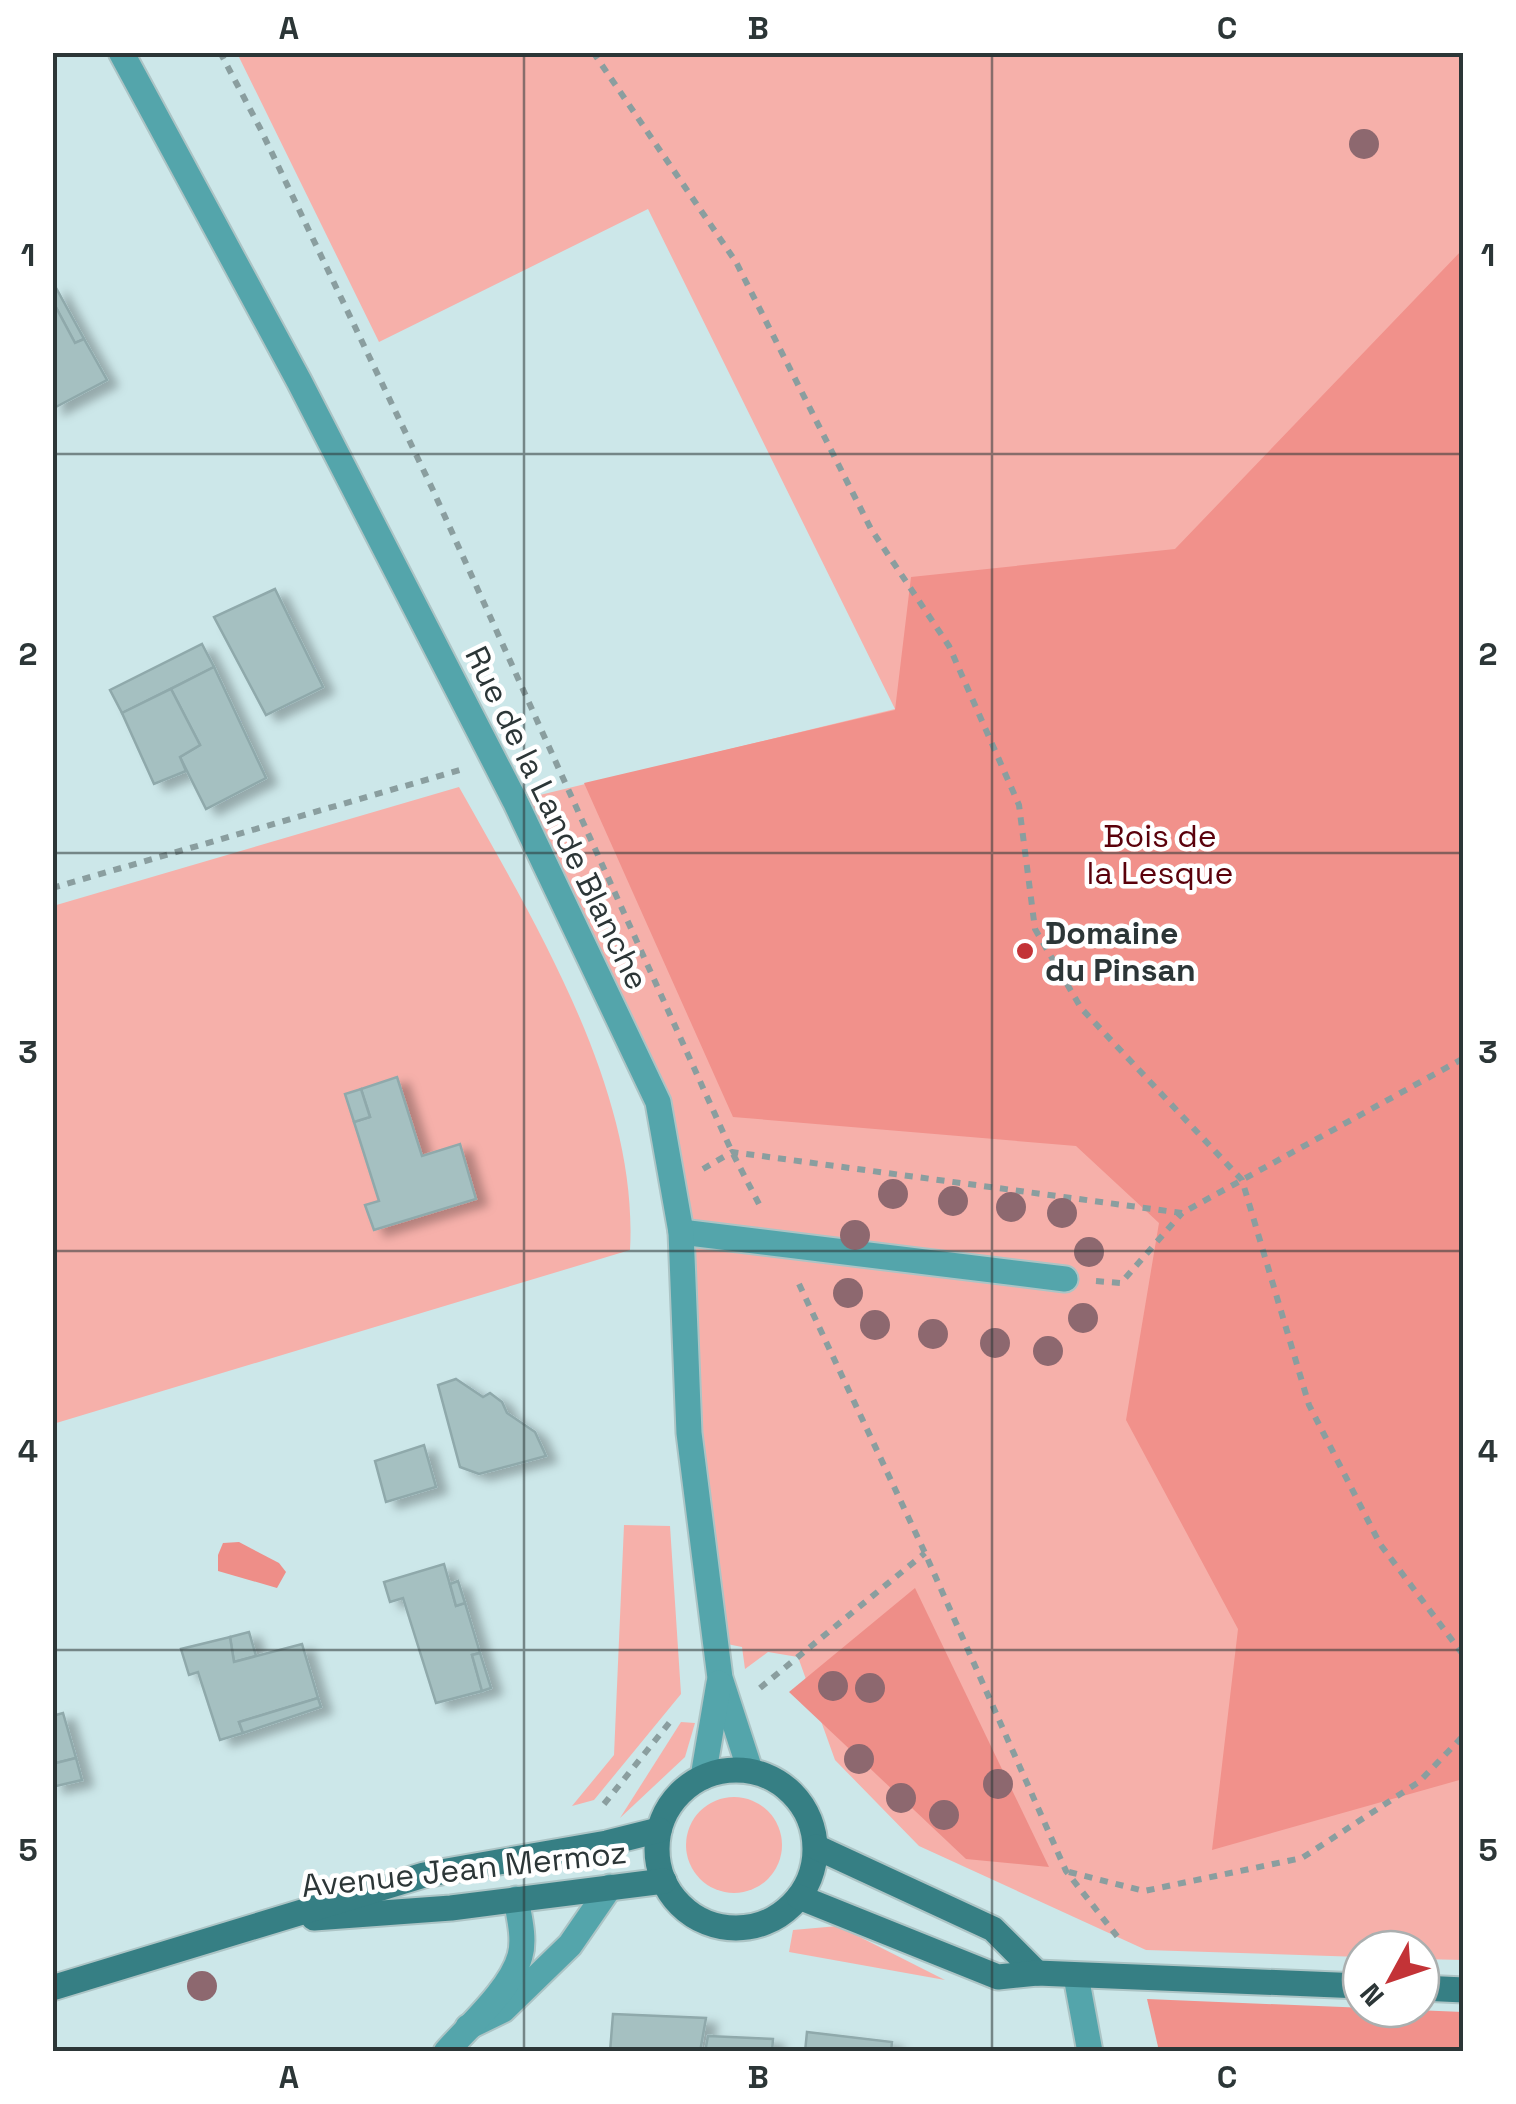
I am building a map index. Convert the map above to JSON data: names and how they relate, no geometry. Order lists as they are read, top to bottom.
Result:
{
  "streets": {
    "street": ["Rue de la Lande Blanche", "Avenue Jean Mermoz"]
  },
  "crossings": [
    ["Rue de la Lande Blanche", "Avenue Jean Mermoz"]
  ],
  "parks": ["Bois de la Lesque"],
  "places": ["Domaine du Pinsan"],
  "north": "bottom left",
  "grid": {
    "columns": ["A", "B", "C"],
    "rows": [
      "1",
      "2",
      "3",
      "4",
      "5"
    ]
  }
}
